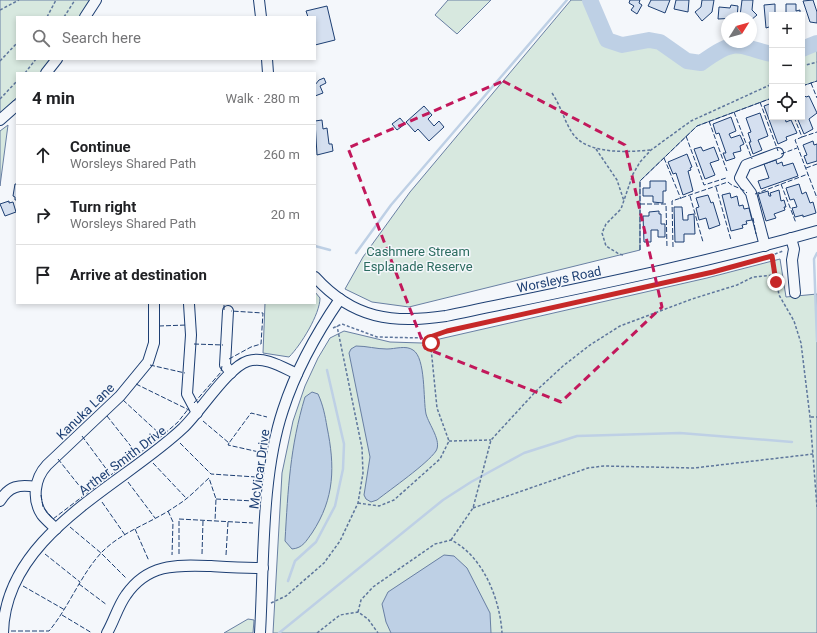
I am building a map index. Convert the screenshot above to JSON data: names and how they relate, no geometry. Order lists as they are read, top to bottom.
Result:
{
  "streets": {
    "street": [
      "Worsleys Road",
      "Kanuka Lane",
      "Arther Smith Drive",
      "McVicar Drive"
    ]
  },
  "crossings": [
    ["Worsleys Road", "McVicar Drive"],
    ["Kanuka Lane", "Arther Smith Drive"],
    ["Arther Smith Drive", "McVicar Drive"]
  ],
  "parks": ["Cashmere Stream Esplanade Reserve"],
  "north": "top right",
  "page": {
    "map_buttons": ["+", "−"],
    "search": "Search here",
    "heading": ["4 min", "Walk · 280 m"],
    "list": [
      ["Continue", "Worsleys Shared Path", "260 m"],
      ["Turn right", "Worsleys Shared Path", "20 m"],
      "Arrive at destination"
    ]
  }
}
